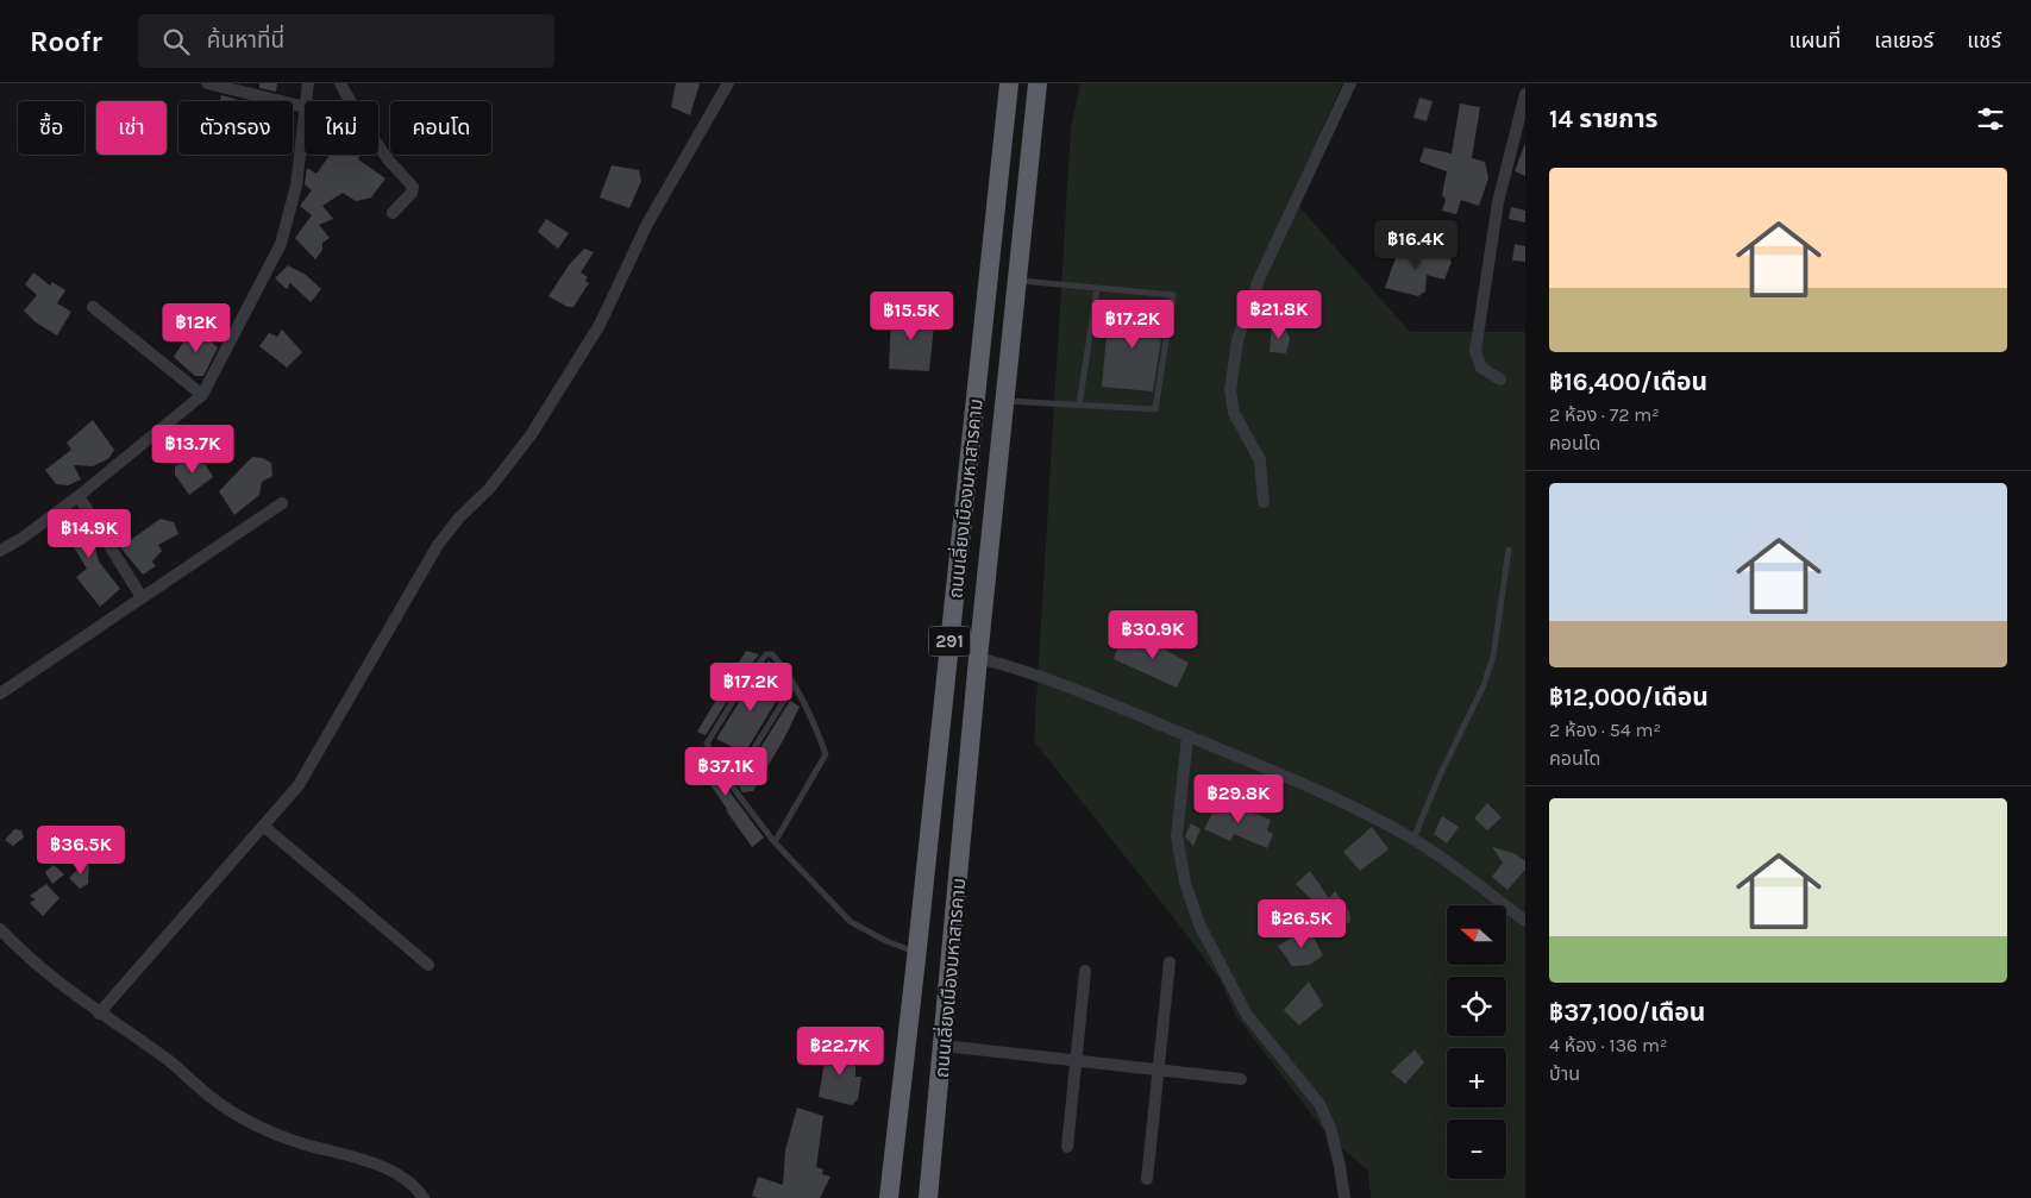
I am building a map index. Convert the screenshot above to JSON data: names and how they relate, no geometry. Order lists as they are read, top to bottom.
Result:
{
  "streets": {
    "highway": ["ถนนเลี่ยงเมืองมหาสารคาม", "291"]
  },
  "north": "left",
  "page": {
    "header": "Roofr",
    "search": "ค้นหาที่นี่",
    "nav": ["แผนที่", "เลเยอร์", "แชร์"],
    "heading": "14 รายการ",
    "chip": [
      "ซื้อ",
      "เช่า",
      "ตัวกรอง",
      "ใหม่",
      "คอนโด"
    ],
    "list": [
      {
        "name": "฿16,400/เดือน",
        "note": "2 ห้อง · 72 m² · คอนโด"
      },
      {
        "name": "฿12,000/เดือน",
        "note": "2 ห้อง · 54 m² · คอนโด"
      },
      {
        "name": "฿37,100/เดือน",
        "note": "4 ห้อง · 136 m² · บ้าน"
      }
    ],
    "price": [
      "฿16.4K",
      "฿21.8K",
      "฿15.5K",
      "฿17.2K",
      "฿12K",
      "฿13.7K",
      "฿14.9K",
      "฿30.9K",
      "฿17.2K",
      "฿37.1K",
      "฿29.8K",
      "฿36.5K",
      "฿26.5K",
      "฿22.7K"
    ],
    "map_buttons": ["+", "−"]
  }
}
